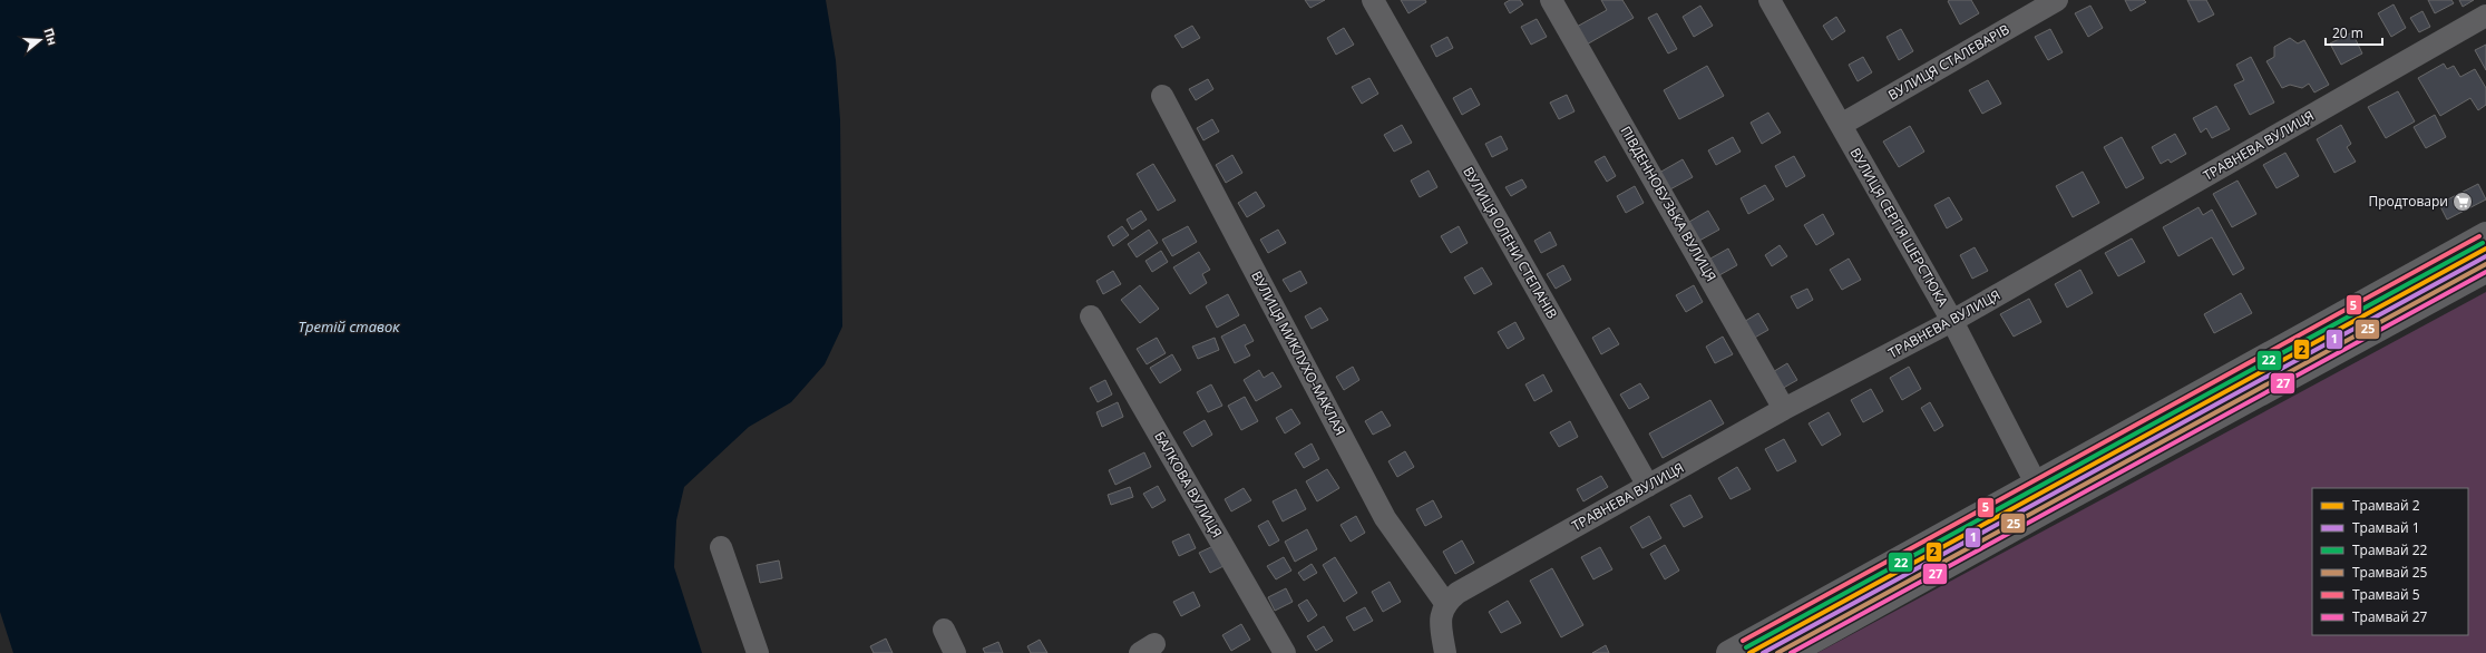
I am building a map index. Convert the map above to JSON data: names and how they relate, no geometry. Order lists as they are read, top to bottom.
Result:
{
  "streets": {
    "street": [
      "ВУЛИЦЯ СТАЛЕВАРІВ",
      "ТРАВНЕВА ВУЛИЦЯ",
      "ПІВДЕННОБУЗЬКА ВУЛИЦЯ",
      "ВУЛИЦЯ СЕРГІЯ ШЕРСТЮКА",
      "ВУЛИЦЯ ОЛЕНИ СТЕПАНІВ",
      "ВУЛИЦЯ МИКЛУХО-МАКЛАЯ",
      "БАЛКОВА ВУЛИЦЯ"
    ]
  },
  "crossings": [
    ["ВУЛИЦЯ СТАЛЕВАРІВ", "ВУЛИЦЯ СЕРГІЯ ШЕРСТЮКА"],
    ["ТРАВНЕВА ВУЛИЦЯ", "ПІВДЕННОБУЗЬКА ВУЛИЦЯ"],
    ["ТРАВНЕВА ВУЛИЦЯ", "ВУЛИЦЯ СЕРГІЯ ШЕРСТЮКА"],
    ["ТРАВНЕВА ВУЛИЦЯ", "ВУЛИЦЯ ОЛЕНИ СТЕПАНІВ"],
    ["ТРАВНЕВА ВУЛИЦЯ", "ВУЛИЦЯ МИКЛУХО-МАКЛАЯ"]
  ],
  "water": ["Третій ставок"],
  "places": {
    "supermarket": ["Продтовари"]
  },
  "lines": [
    "tram line 5",
    "tram line 22",
    "tram line 2",
    "tram line 1",
    "tram line 25",
    "tram line 27"
  ],
  "legend": [
    "Трамвай 2",
    "Трамвай 1",
    "Трамвай 22",
    "Трамвай 25",
    "Трамвай 5",
    "Трамвай 27"
  ],
  "scale_bar": "20 m",
  "north": "right"
}
